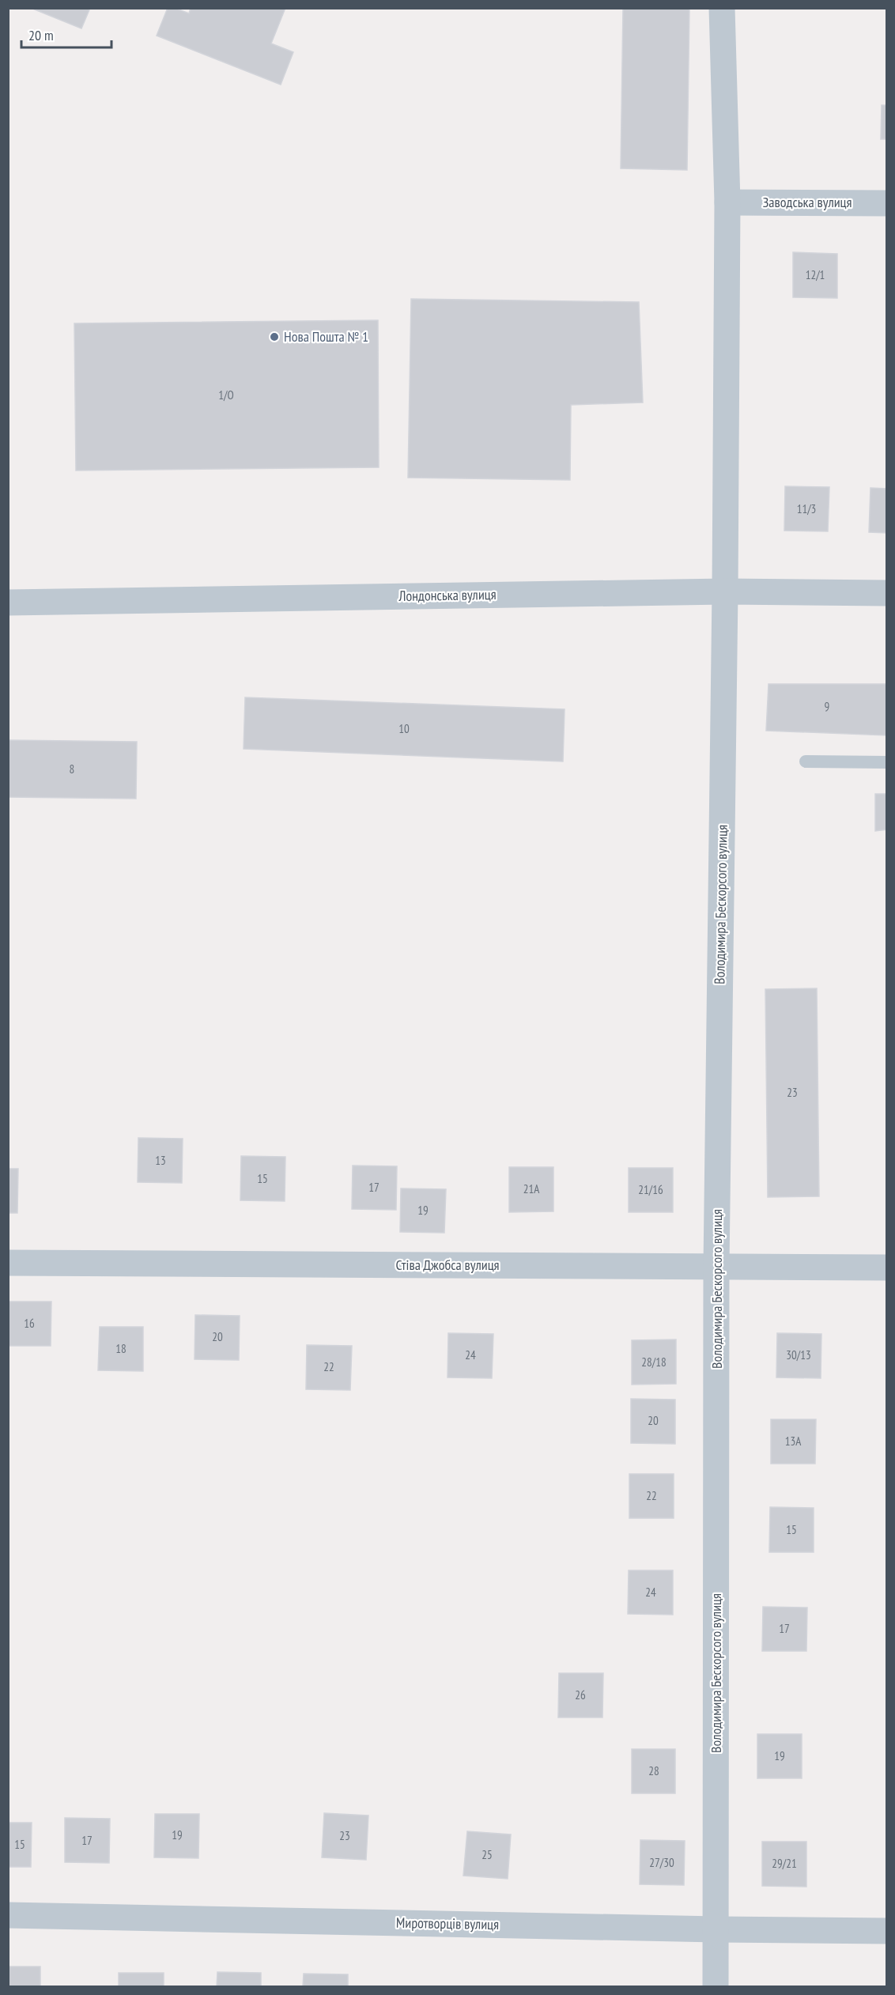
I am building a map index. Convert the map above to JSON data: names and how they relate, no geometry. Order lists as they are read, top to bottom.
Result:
{
  "streets": {
    "street": [
      "Заводська вулиця",
      "Лондонська вулиця",
      "Володимира Бескорсого вулиця",
      "Стіва Джобса вулиця",
      "Миротворців вулиця"
    ]
  },
  "crossings": [
    ["Заводська вулиця", "Володимира Бескорсого вулиця"],
    ["Лондонська вулиця", "Володимира Бескорсого вулиця"],
    ["Володимира Бескорсого вулиця", "Стіва Джобса вулиця"],
    ["Володимира Бескорсого вулиця", "Миротворців вулиця"]
  ],
  "places": ["Нова Пошта № 1"],
  "house_numbers": [
    "12/1",
    "1/О",
    "11/3",
    "9",
    "10",
    "8",
    "23",
    "13",
    "15",
    "17",
    "21А",
    "21/16",
    "19",
    "16",
    "20",
    "18",
    "24",
    "30/13",
    "28/18",
    "22",
    "20",
    "13А",
    "22",
    "15",
    "24",
    "17",
    "26",
    "19",
    "28",
    "19",
    "23",
    "17",
    "15",
    "25",
    "27/30",
    "29/21"
  ],
  "scale_bar": "20 m"
}
